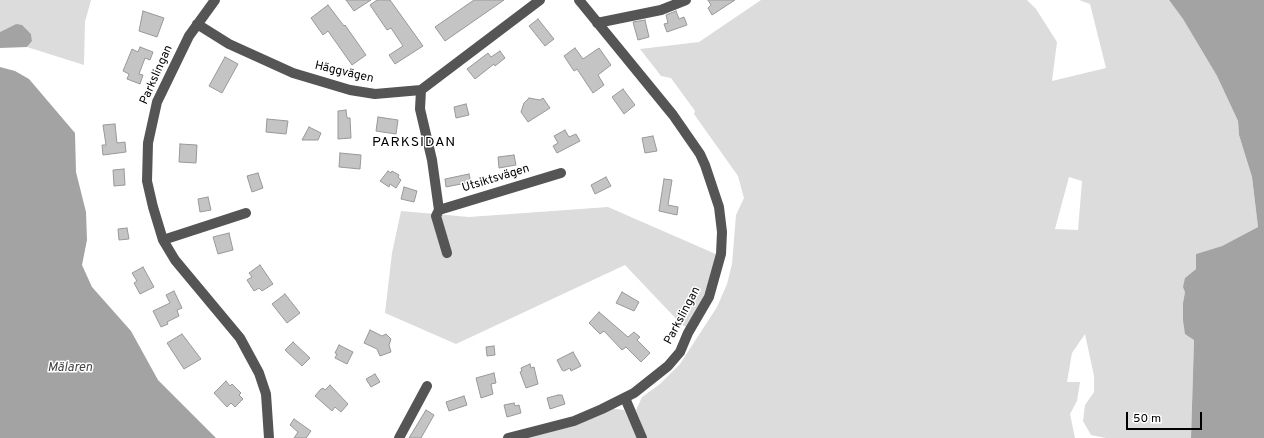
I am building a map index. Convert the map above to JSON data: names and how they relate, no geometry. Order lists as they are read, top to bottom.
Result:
{
  "streets": {
    "street": ["Häggvägen", "Parkslingan", "Utsiktsvägen"]
  },
  "crossings": [
    ["Häggvägen", "Parkslingan"]
  ],
  "districts": ["PARKSIDAN"],
  "water": ["Mälaren"],
  "scale_bar": "50 m"
}
